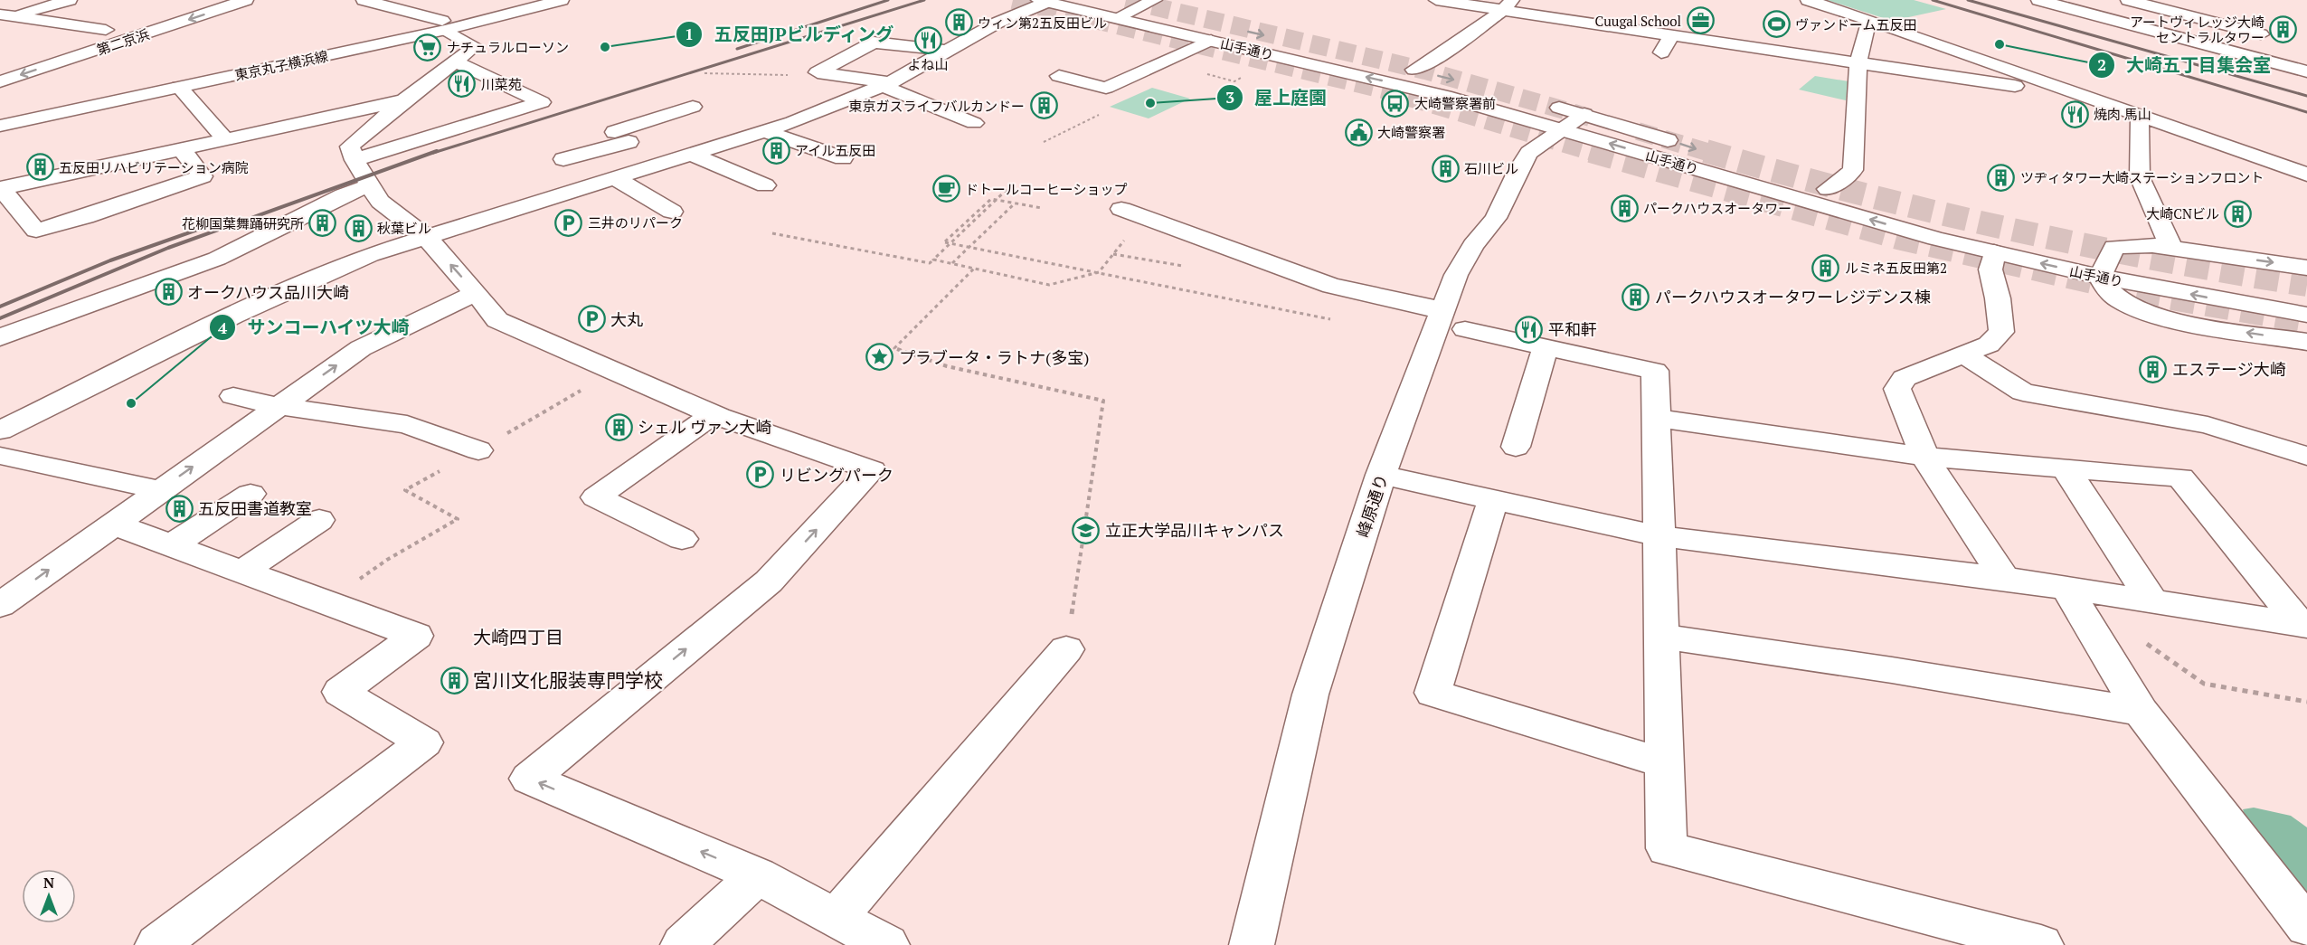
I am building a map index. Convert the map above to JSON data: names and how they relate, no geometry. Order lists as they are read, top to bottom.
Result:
{
  "streets": {
    "main road": [
      "第二京浜",
      "山手通り",
      "東京丸子横浜線",
      "峰原通り"
    ]
  },
  "crossings": [
    ["山手通り", "峰原通り"]
  ],
  "districts": ["大崎四丁目"],
  "places": {
    "office": ["Cuugal School"],
    "building": [
      "ウィン第2五反田ビル",
      "アートヴィレッジ大崎 セントラルタワー",
      "東京ガスライフバルカンドー",
      "アイル五反田",
      "五反田リハビリテーション病院",
      "石川ビル",
      "ツヂィタワー大崎ステーションフロント",
      "パークハウスオータワー",
      "大崎CNビル",
      "花柳国葉舞踊研究所",
      "秋葉ビル",
      "ルミネ五反田第2",
      "オークハウス品川大崎",
      "パークハウスオータワーレジデンス棟",
      "エステージ大崎",
      "シェル ヴァン大崎",
      "五反田書道教室",
      "宮川文化服装専門学校"
    ],
    "sports": ["ヴァンドーム五反田"],
    "restaurant": [
      "よね山",
      "川菜苑",
      "焼肉 馬山",
      "平和軒"
    ],
    "other": [
      "大崎五丁目集会室",
      "五反田JPビルディング",
      "屋上庭園",
      "サンコーハイツ大崎"
    ],
    "supermarket": ["ナチュラルローソン"],
    "bus stop": ["大崎警察署前"],
    "public building": ["大崎警察署"],
    "cafe": ["ドトールコーヒーショップ"],
    "parking": ["三井のリパーク", "大丸", "リビングパーク"],
    "place": ["プラブータ・ラトナ(多宝)"],
    "school or university": ["立正大学品川キャンパス"]
  },
  "north": "top"
}
